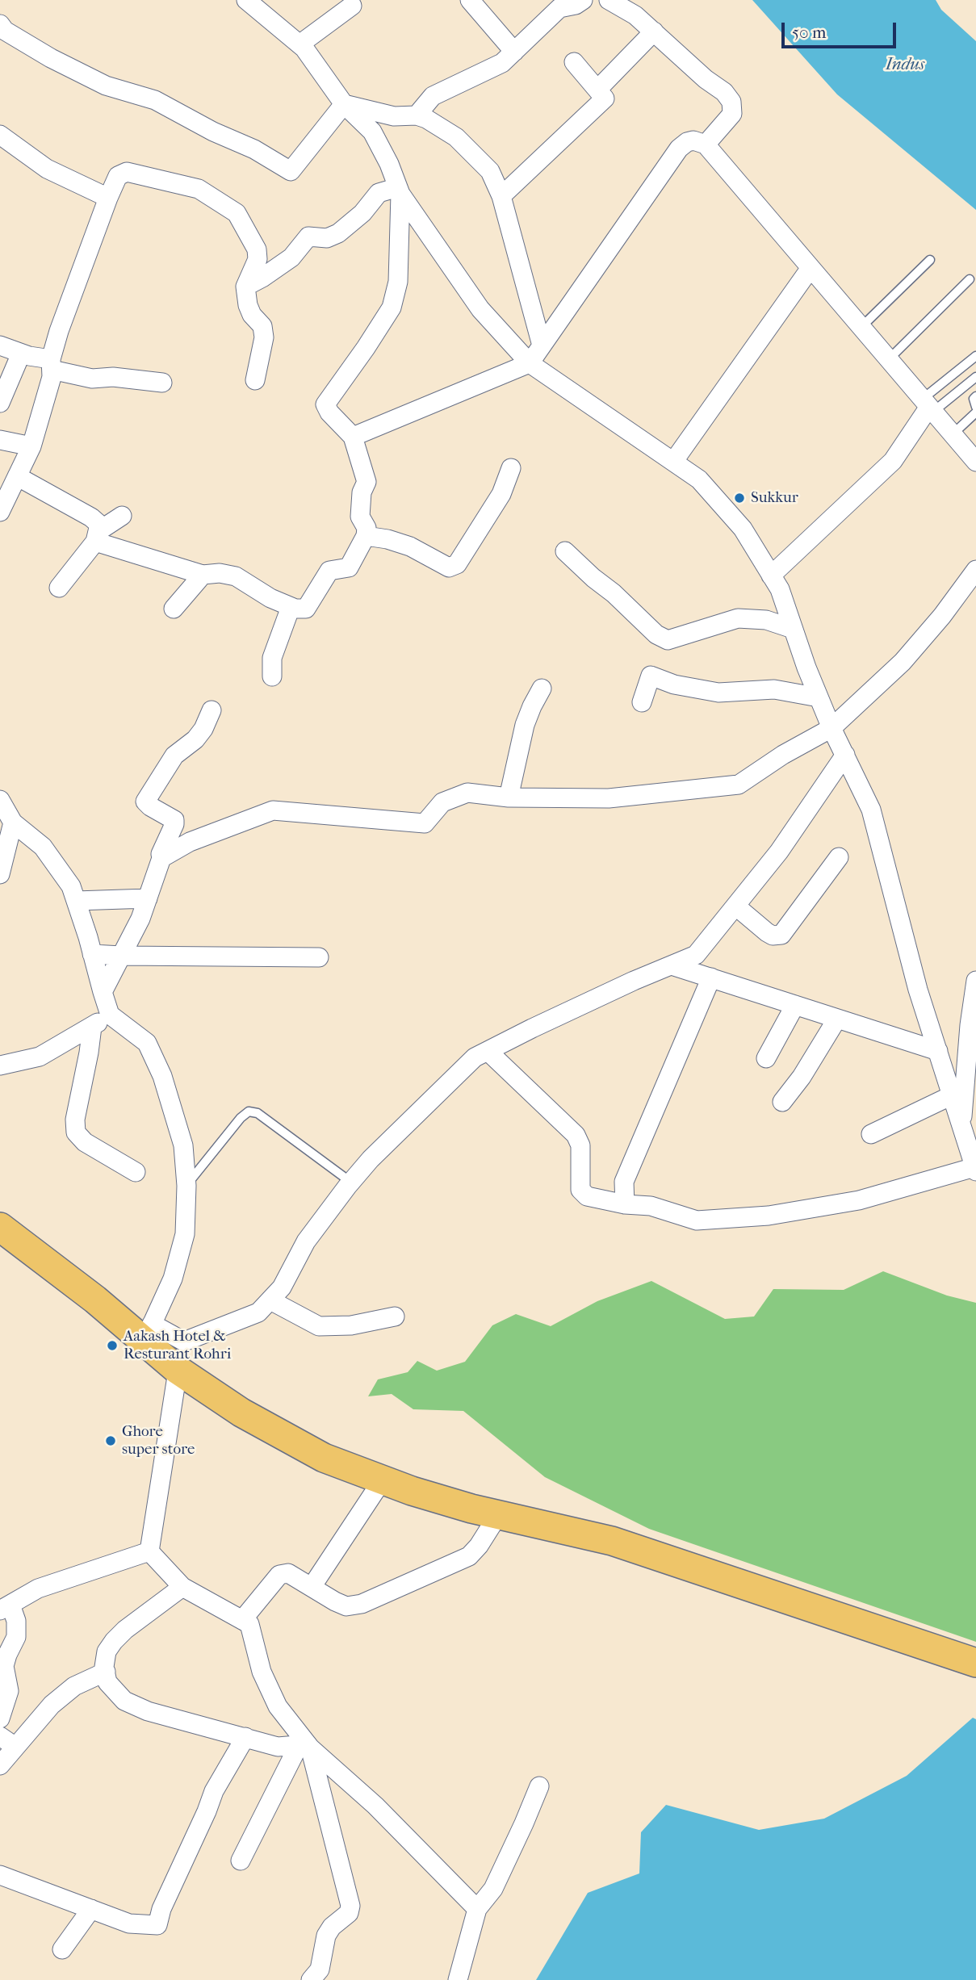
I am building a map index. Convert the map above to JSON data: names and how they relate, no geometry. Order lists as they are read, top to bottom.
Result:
{
  "water": ["Indus"],
  "places": ["Sukkur", "Aakash Hotel & Resturant Rohri", "Ghore super store"],
  "scale_bar": "50 m"
}
